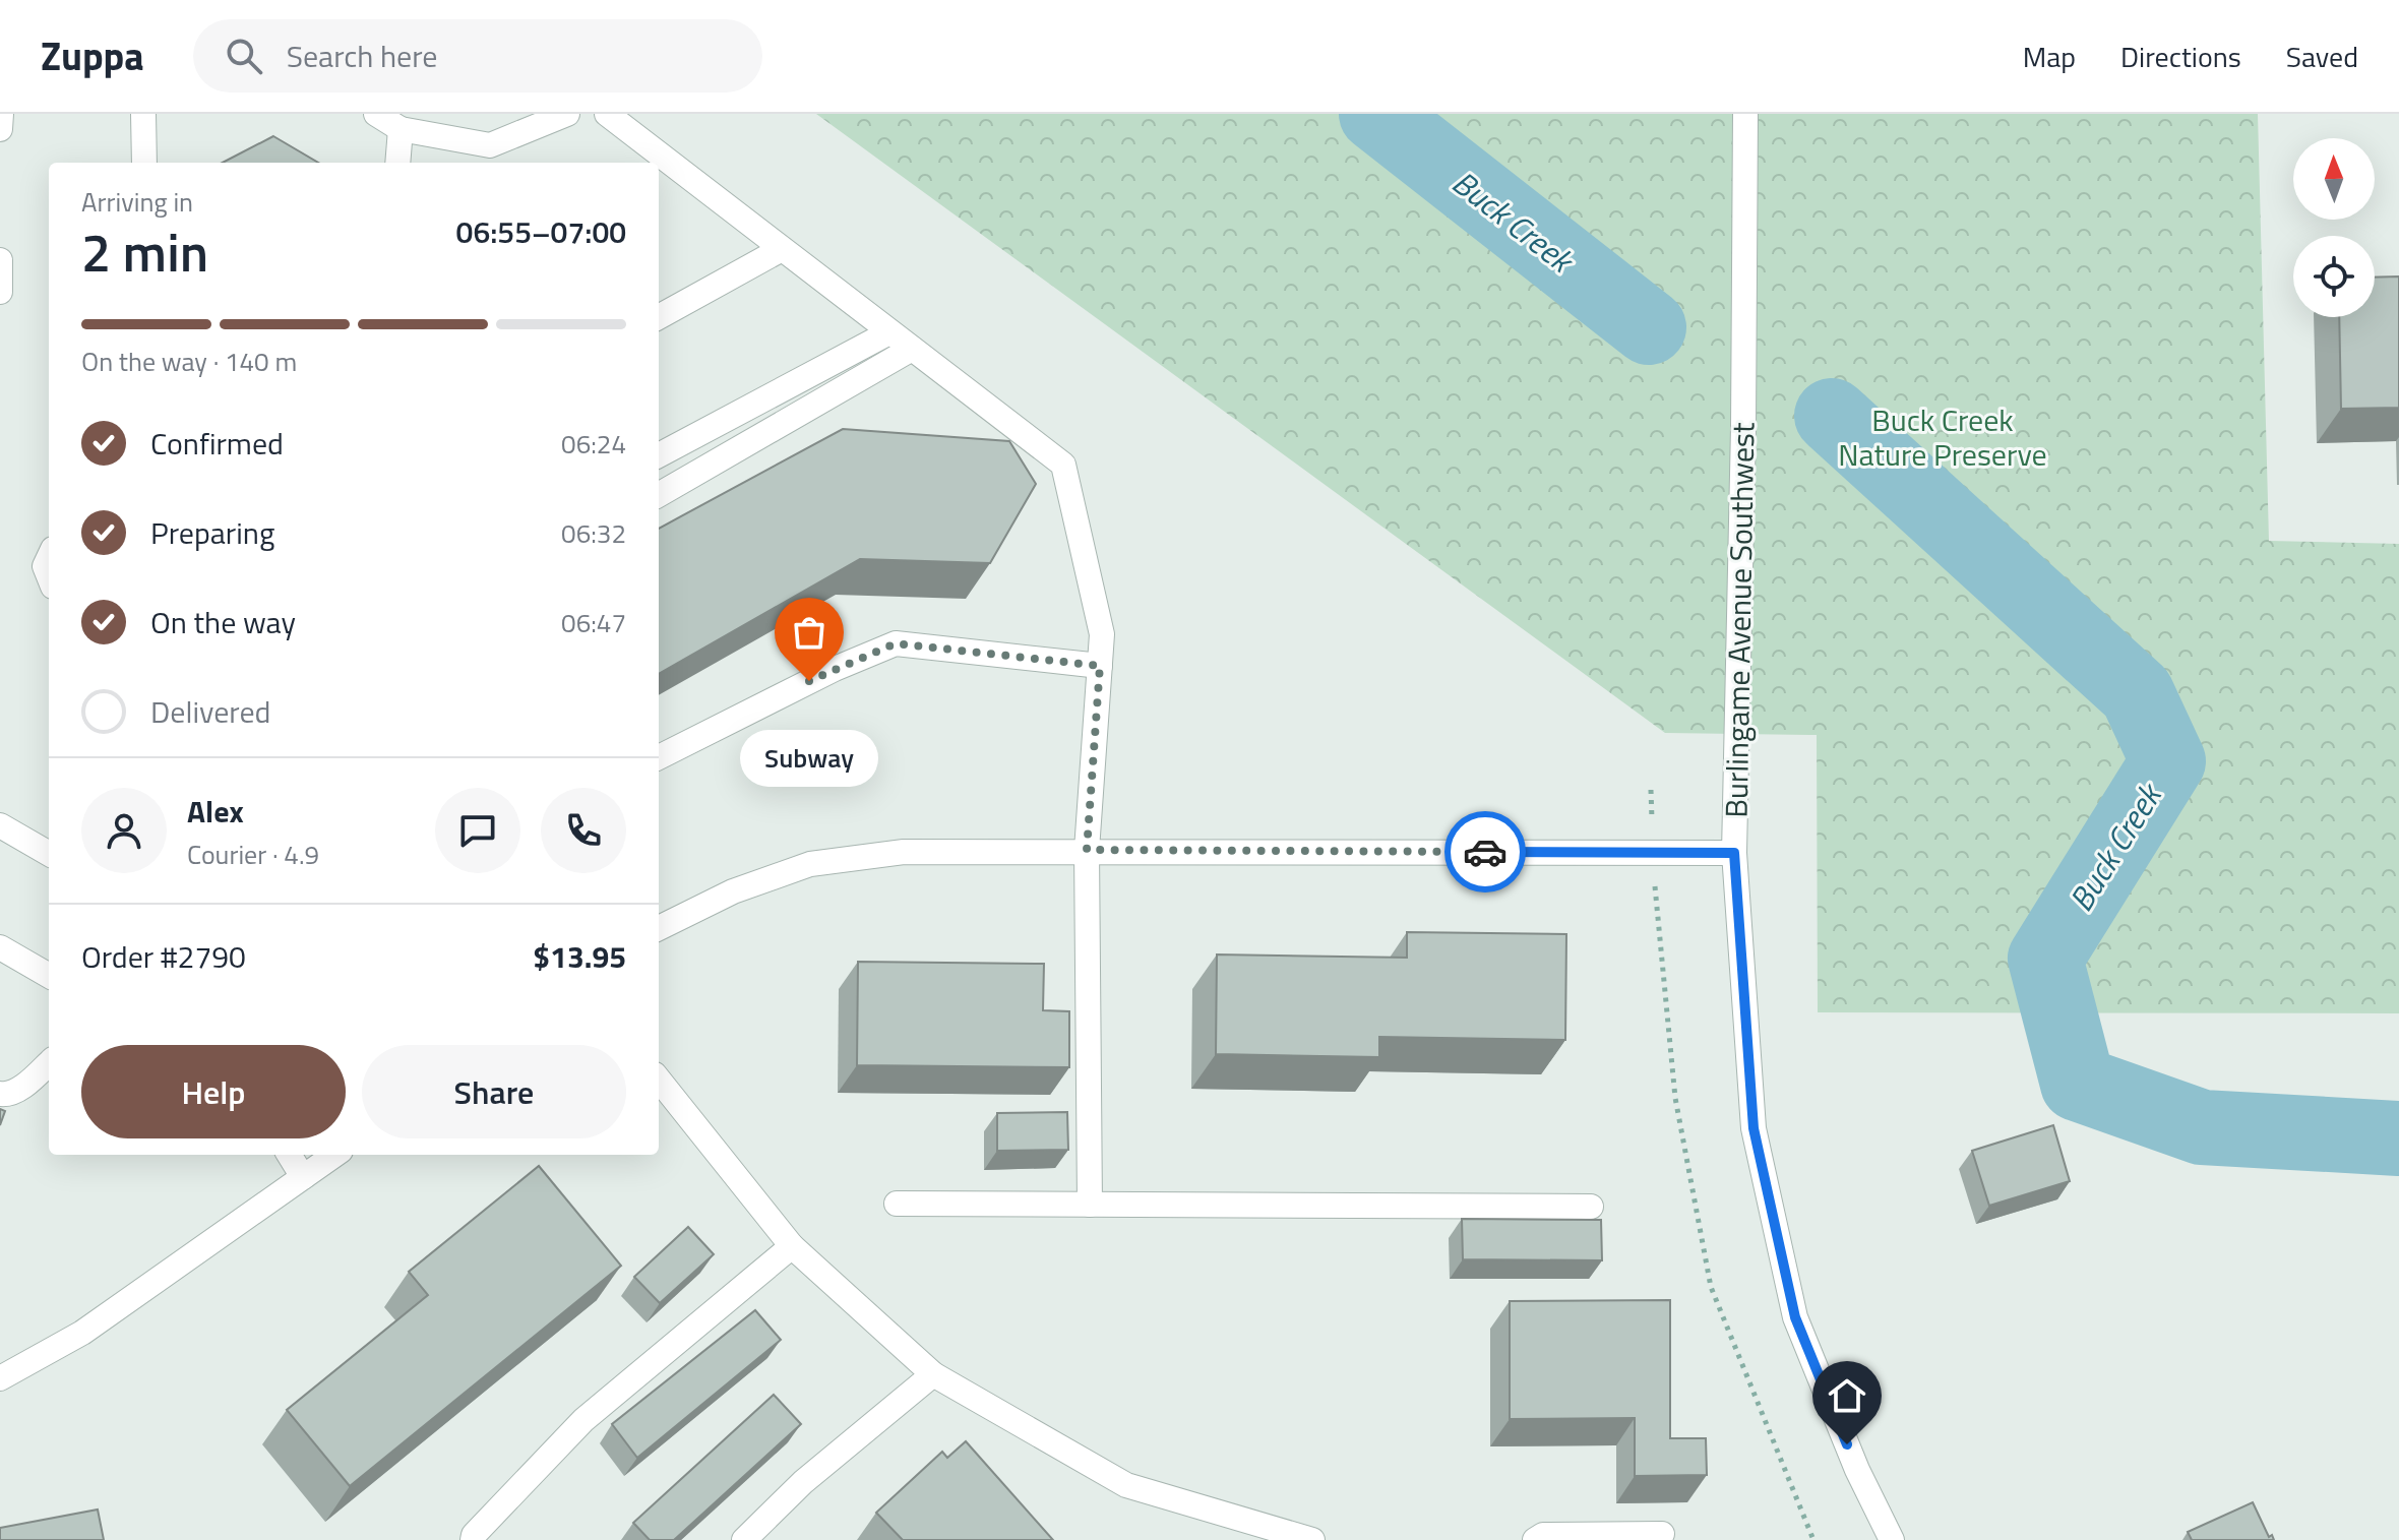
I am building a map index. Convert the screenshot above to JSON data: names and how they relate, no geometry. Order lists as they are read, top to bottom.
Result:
{
  "streets": {
    "street": ["Burlingame Avenue Southwest"]
  },
  "water": ["Buck Creek"],
  "parks": ["Buck Creek Nature Preserve"],
  "places": ["Subway"],
  "north": "top",
  "page": {
    "header": "Zuppa",
    "search": "Search here",
    "nav": ["Map", "Directions", "Saved"],
    "heading": ["2 min", "Arriving in", "06:55–07:00"],
    "panel": [
      "Alex",
      "Courier · 4.9",
      "Order #2790",
      "$13.95"
    ],
    "bar": "On the way · 140 m",
    "list": [
      ["Confirmed", "06:24"],
      ["Preparing", "06:32"],
      ["On the way", "06:47"],
      "Delivered"
    ],
    "bubble": "Subway",
    "buttons": ["Help", "Share"]
  }
}
